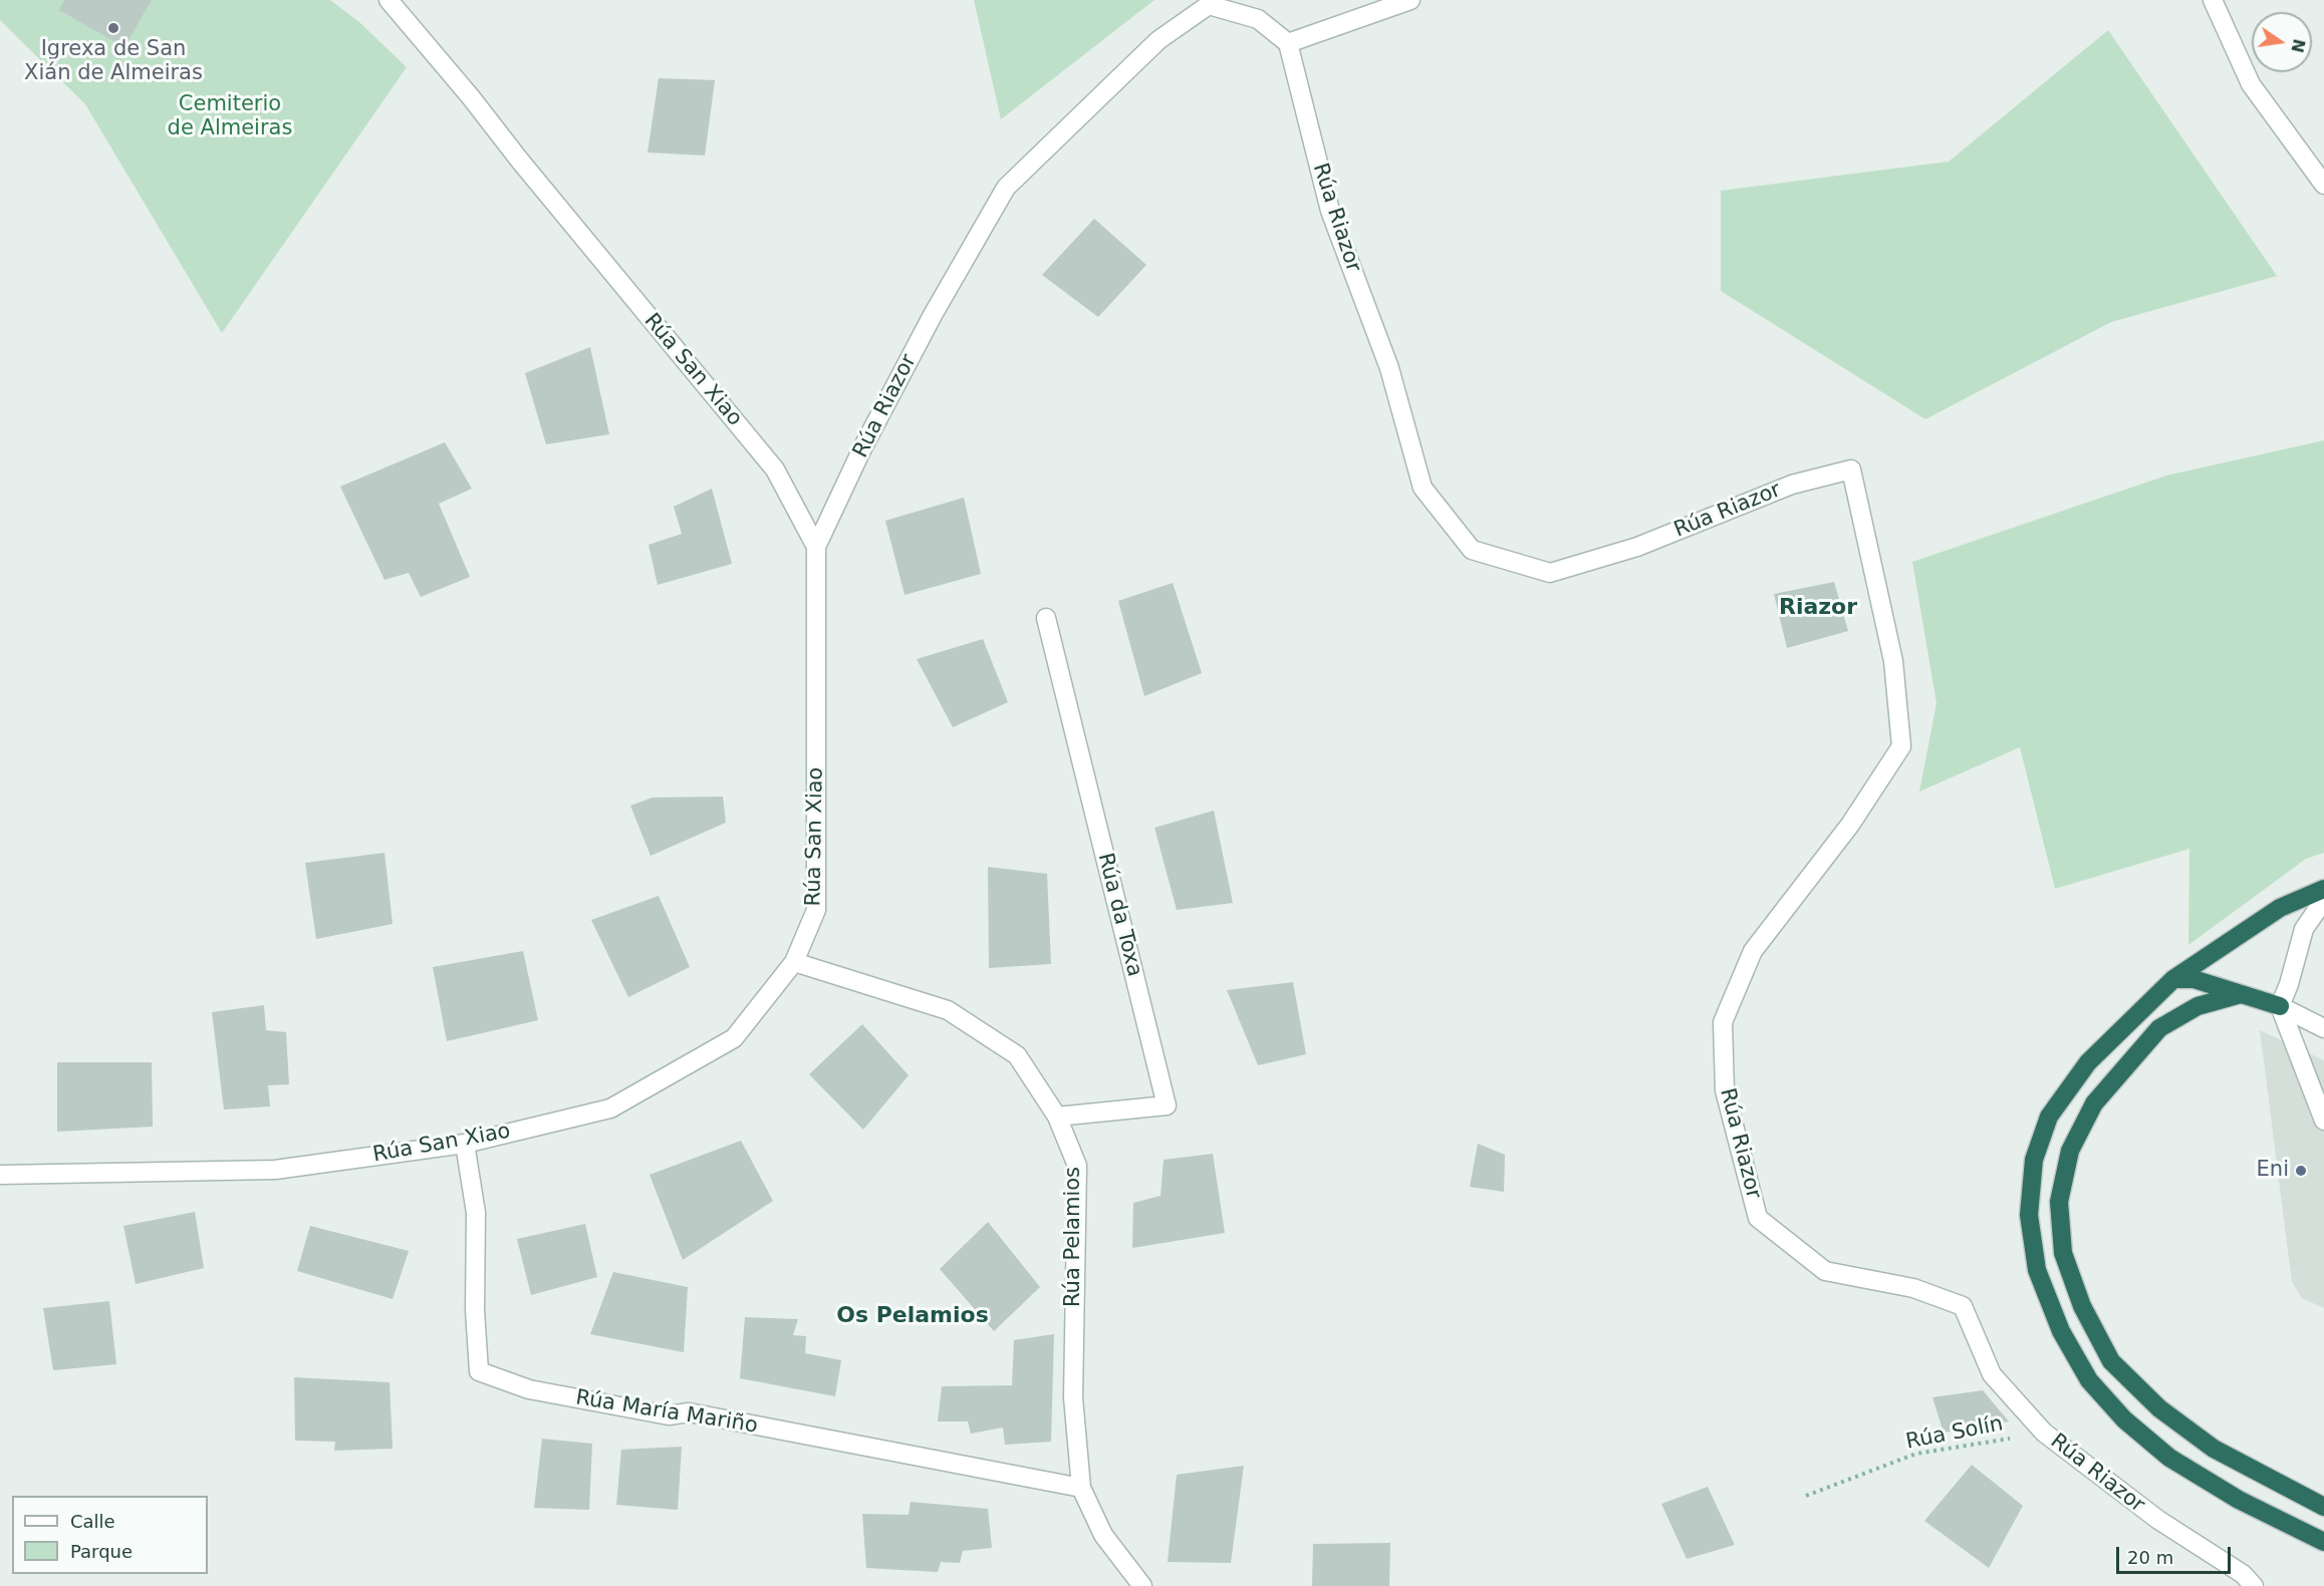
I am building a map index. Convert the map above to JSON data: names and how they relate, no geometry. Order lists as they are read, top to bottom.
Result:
{
  "streets": {
    "street": [
      "Rúa Riazor",
      "Rúa San Xiao",
      "Rúa da Toxa",
      "Rúa Pelamios",
      "Rúa María Mariño"
    ],
    "path": ["Rúa Solín"]
  },
  "crossings": [
    ["Rúa Riazor", "Rúa San Xiao"],
    ["Rúa Riazor", "Rúa Solín"],
    ["Rúa San Xiao", "Rúa Pelamios"],
    ["Rúa San Xiao", "Rúa María Mariño"],
    ["Rúa da Toxa", "Rúa Pelamios"],
    ["Rúa Pelamios", "Rúa María Mariño"]
  ],
  "districts": ["Riazor", "Os Pelamios"],
  "parks": ["Cemiterio de Almeiras"],
  "places": ["Igrexa de San Xián de Almeiras", "Eni"],
  "legend": ["Calle", "Parque"],
  "scale_bar": "20 m",
  "north": "right"
}
